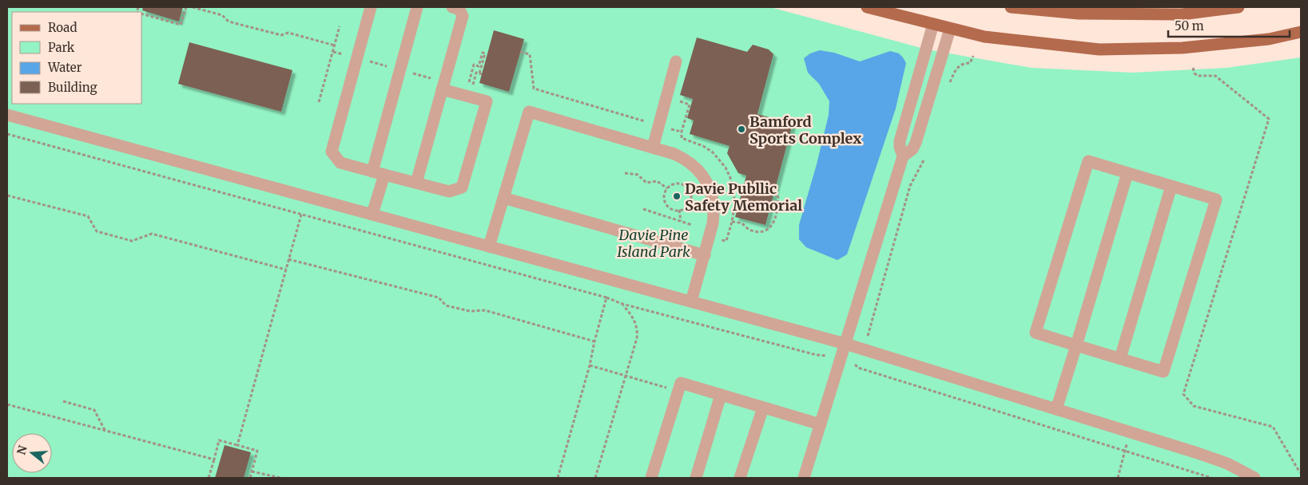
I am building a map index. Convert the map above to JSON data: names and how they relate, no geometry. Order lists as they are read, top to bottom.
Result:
{
  "parks": ["Davie Pine Island Park"],
  "places": ["Bamford Sports Complex", "Davie Publlic Safety Memorial"],
  "legend": [
    "Road",
    "Park",
    "Water",
    "Building"
  ],
  "scale_bar": "50 m",
  "north": "left"
}
